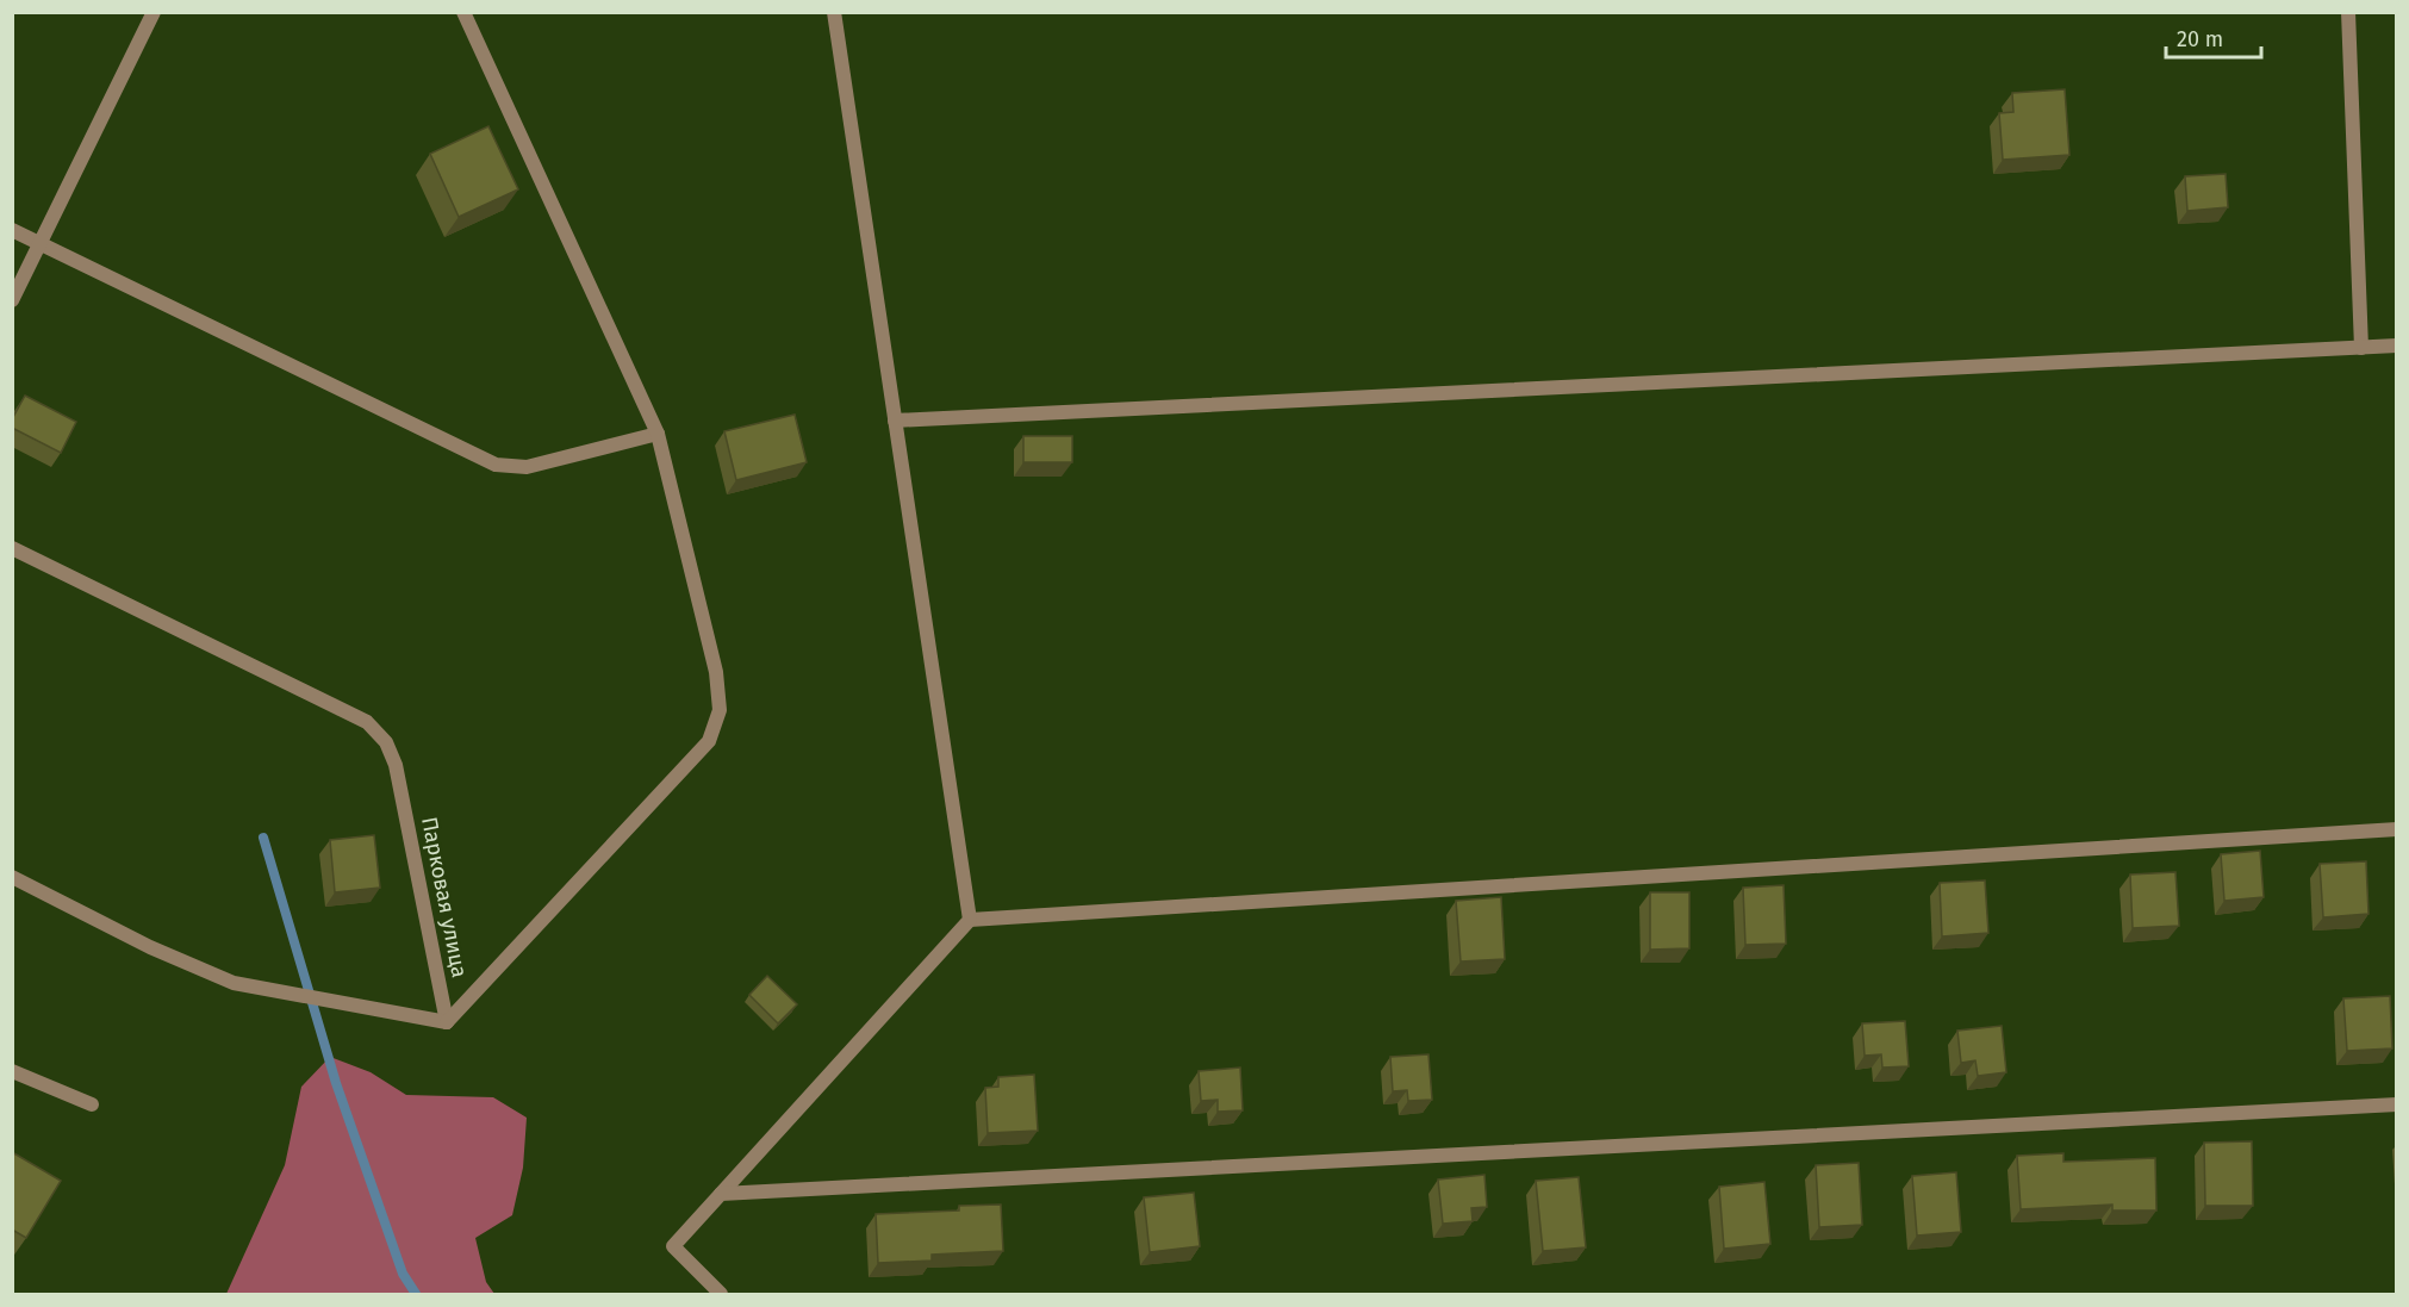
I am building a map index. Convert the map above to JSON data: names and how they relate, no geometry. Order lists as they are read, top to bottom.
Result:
{
  "streets": {
    "street": ["Парковая улица"]
  },
  "scale_bar": "20 m"
}
